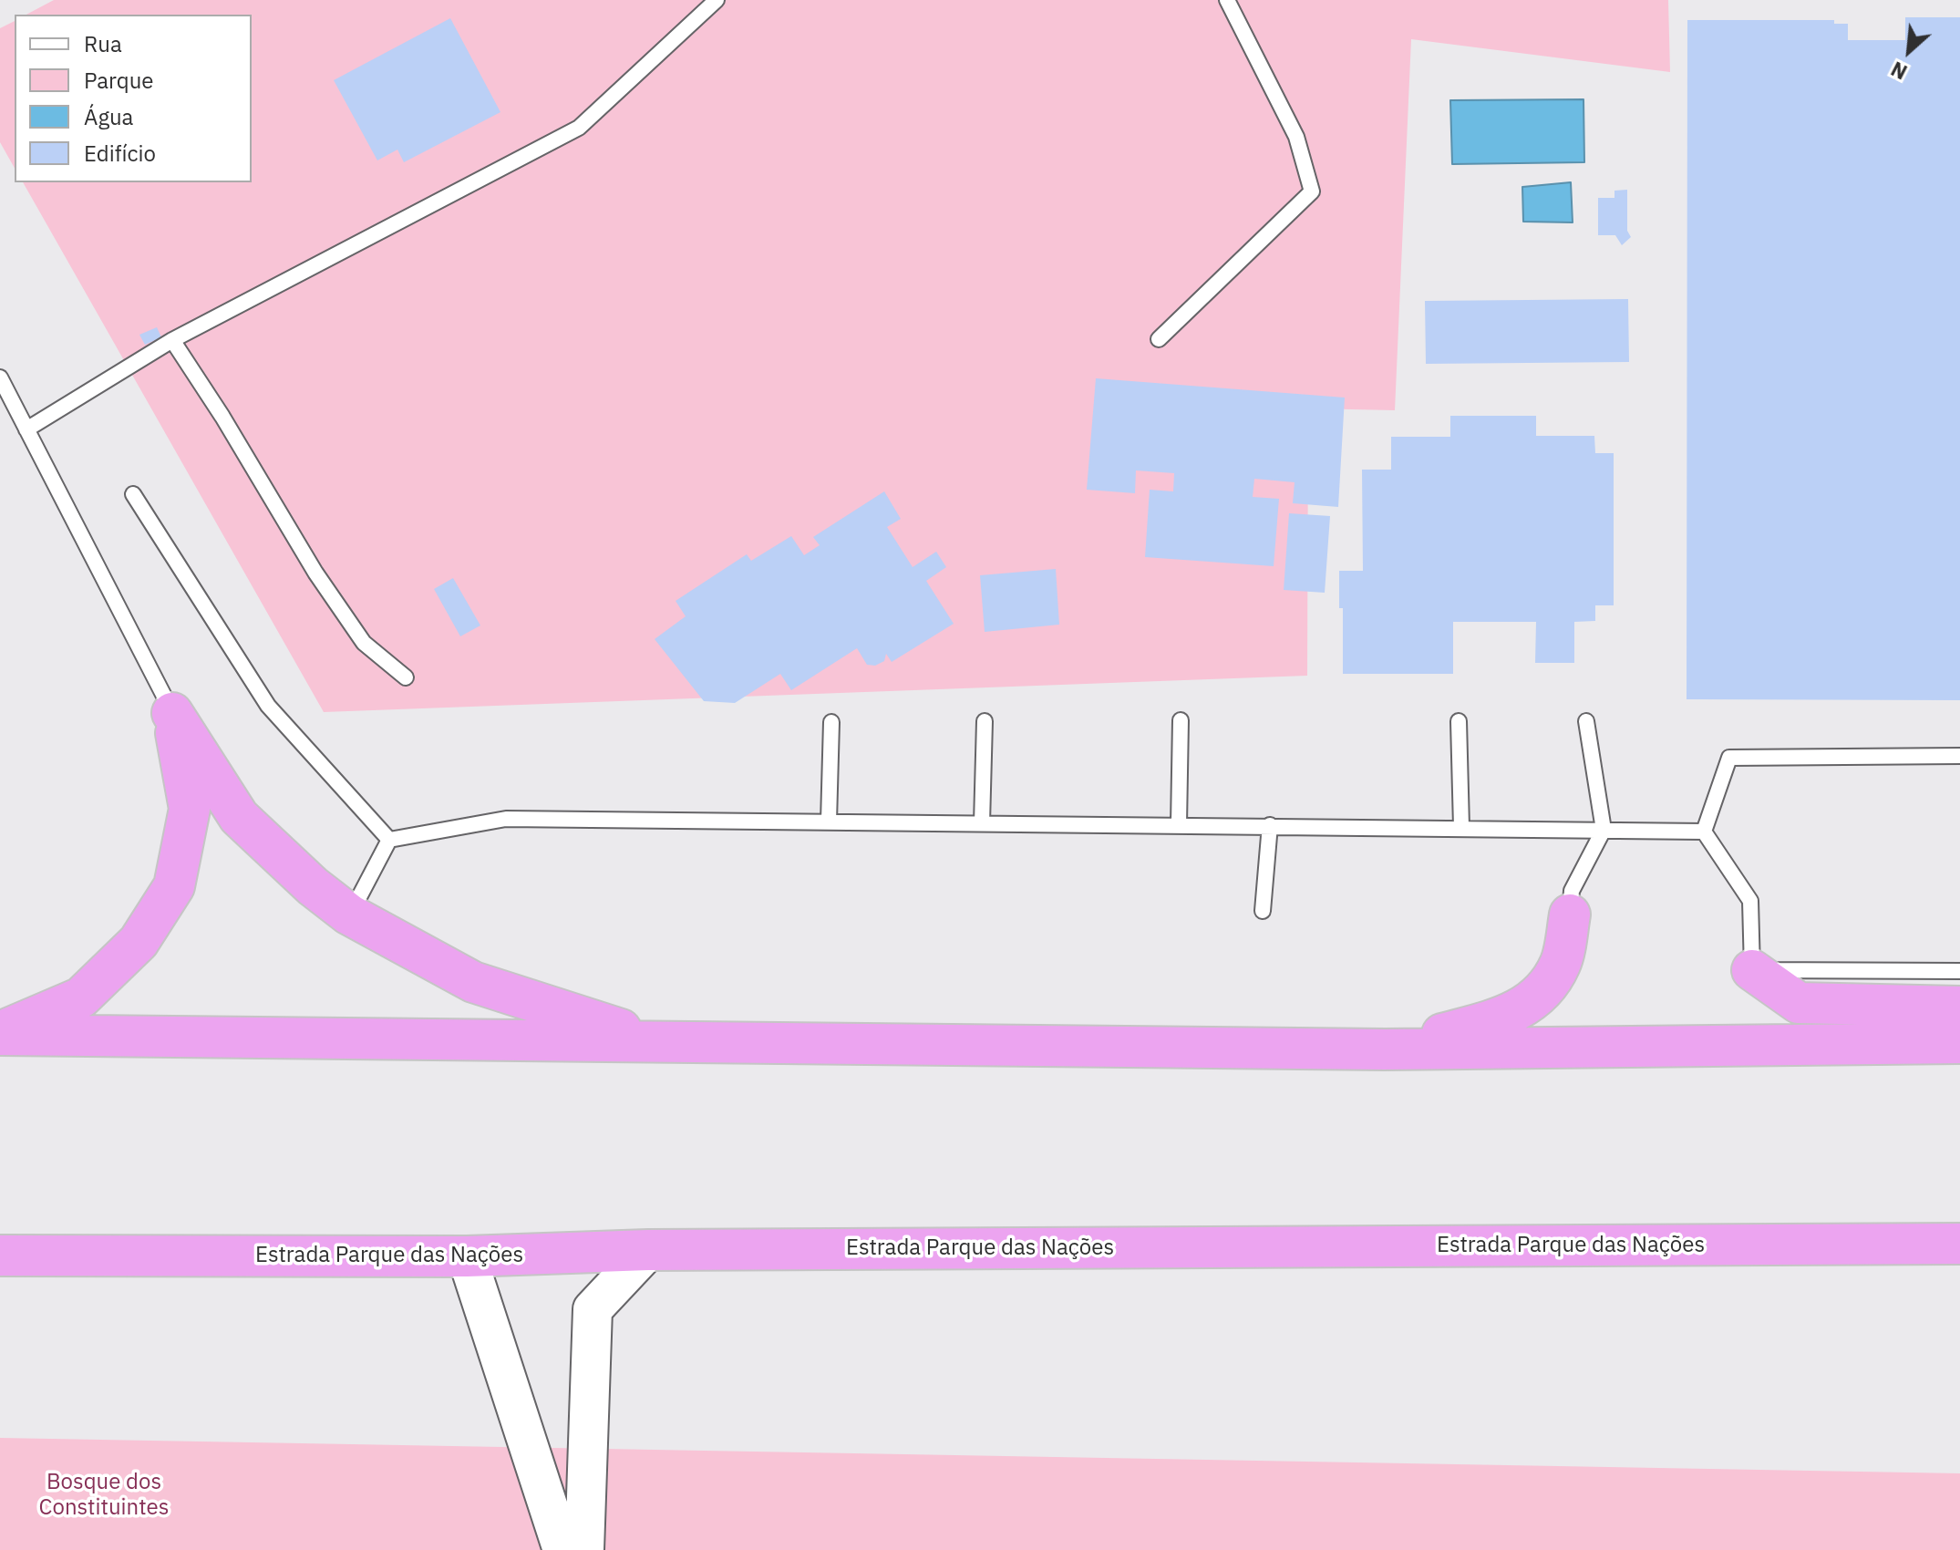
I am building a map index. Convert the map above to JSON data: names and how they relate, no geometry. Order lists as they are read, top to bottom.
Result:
{
  "streets": {
    "highway": ["Estrada Parque das Nações"]
  },
  "parks": ["Bosque dos Constituintes"],
  "legend": [
    "Rua",
    "Parque",
    "Água",
    "Edifício"
  ],
  "north": "bottom left"
}
